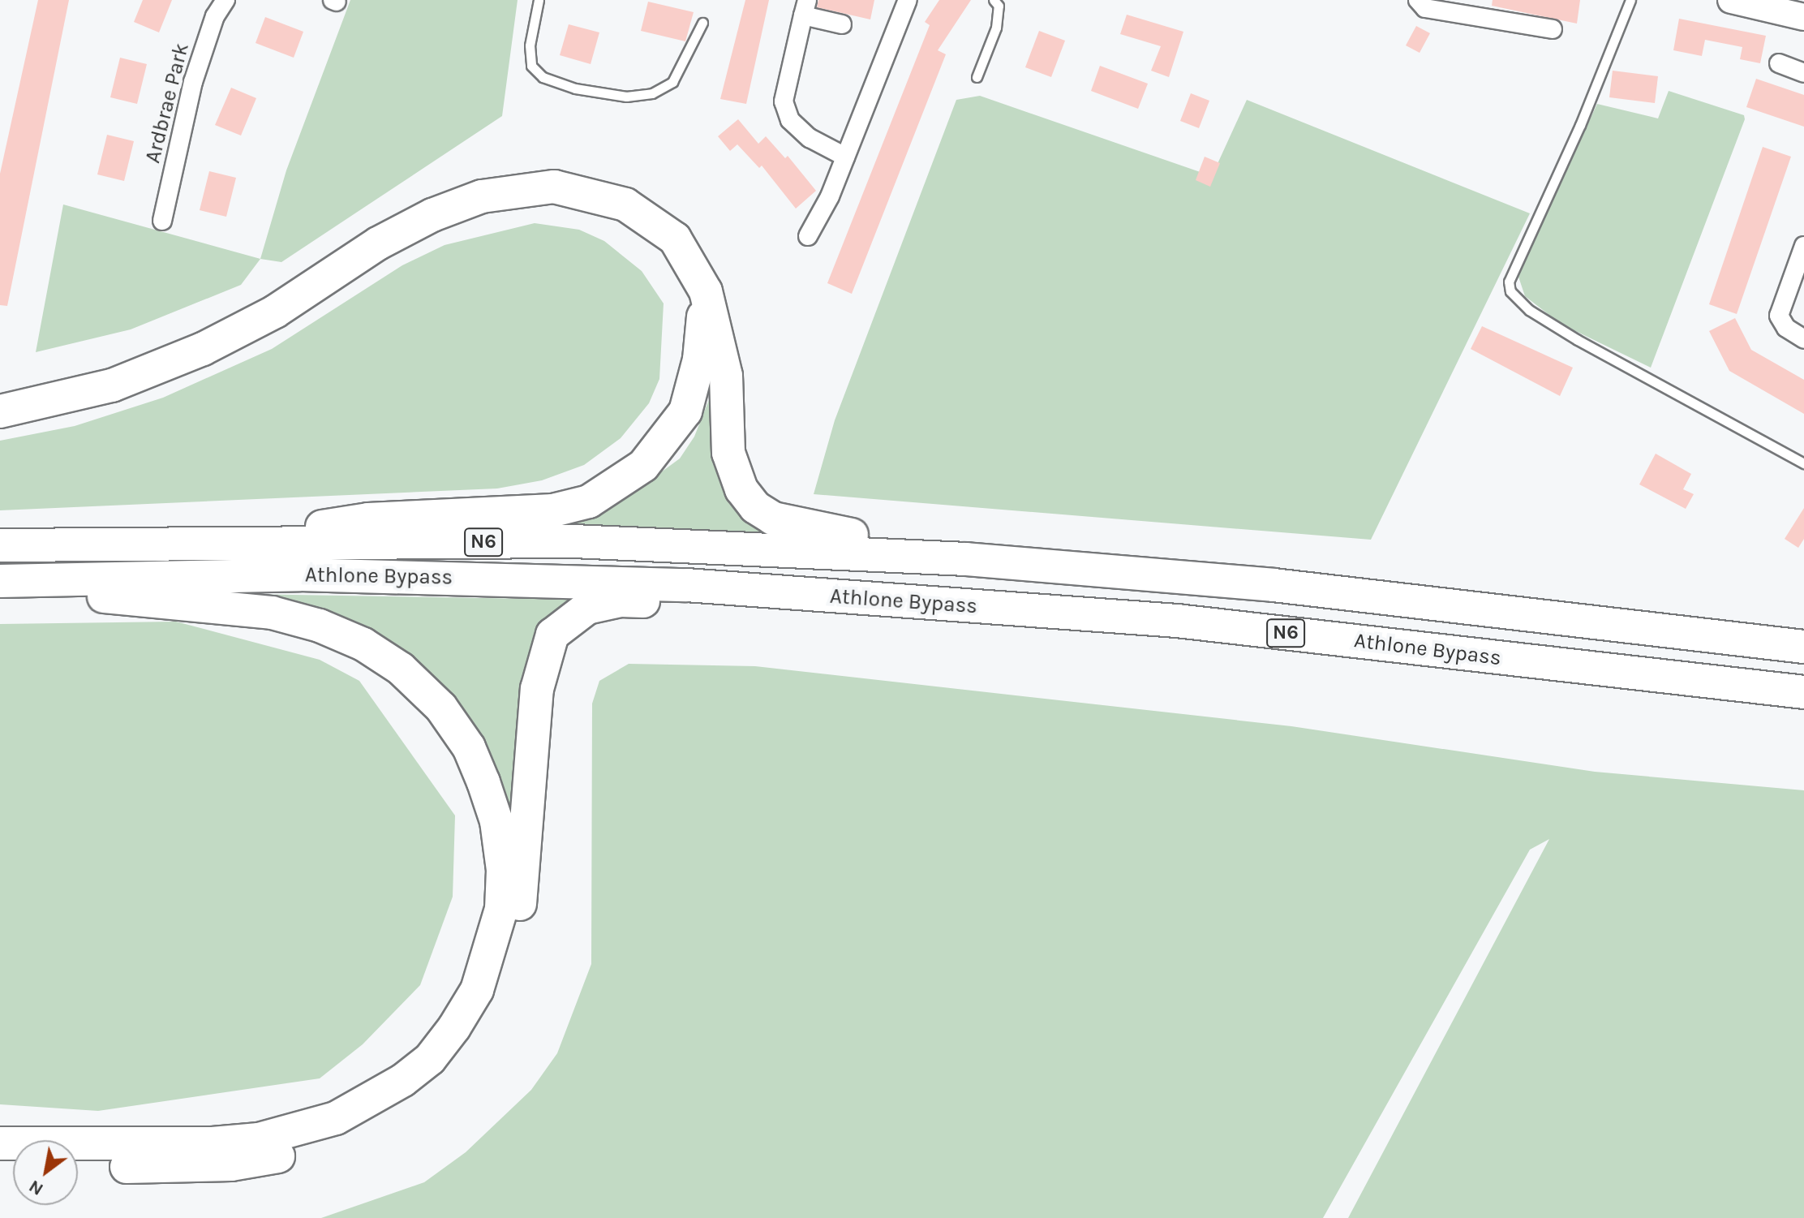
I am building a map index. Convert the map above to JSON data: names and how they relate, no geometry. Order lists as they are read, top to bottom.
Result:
{
  "streets": {
    "highway": ["N6", "Athlone Bypass"],
    "street": ["Ardbrae Park"]
  },
  "north": "bottom left"
}
